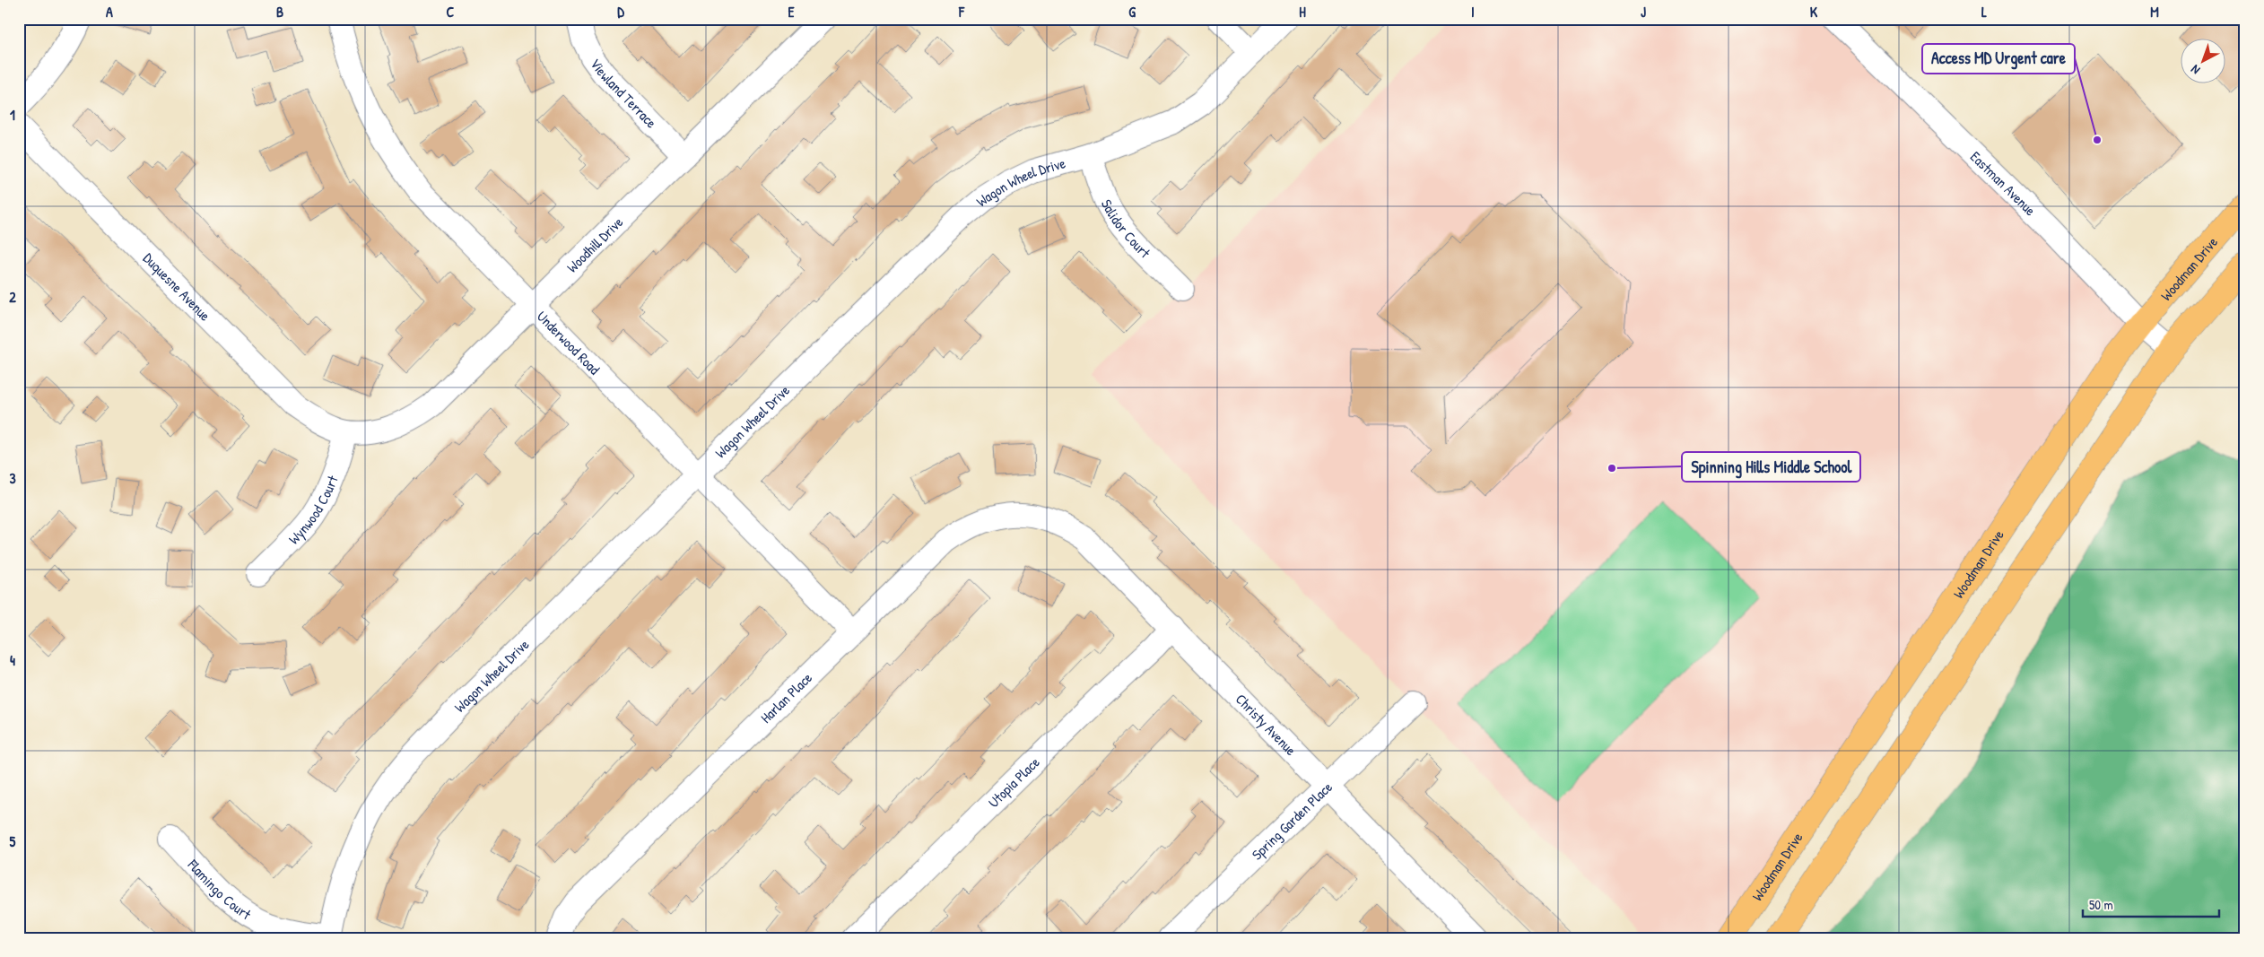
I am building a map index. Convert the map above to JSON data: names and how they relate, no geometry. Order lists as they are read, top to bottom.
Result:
{
  "streets": {
    "main road": ["Woodman Drive"],
    "street": [
      "Viewland Terrace",
      "Wagon Wheel Drive",
      "Eastman Avenue",
      "Salidor Court",
      "Woodhill Drive",
      "Duquesne Avenue",
      "Underwood Road",
      "Wynwood Court",
      "Harlan Place",
      "Christy Avenue",
      "Utopia Place",
      "Spring Garden Place",
      "Flamingo Court"
    ]
  },
  "crossings": [
    ["Viewland Terrace", "Woodhill Drive"],
    ["Wagon Wheel Drive", "Salidor Court"],
    ["Wagon Wheel Drive", "Underwood Road"],
    ["Wagon Wheel Drive", "Flamingo Court"],
    ["Eastman Avenue", "Woodman Drive"],
    ["Woodhill Drive", "Duquesne Avenue"],
    ["Woodhill Drive", "Underwood Road"],
    ["Woodhill Drive", "Wynwood Court"],
    ["Duquesne Avenue", "Wynwood Court"],
    ["Underwood Road", "Harlan Place"],
    ["Harlan Place", "Christy Avenue"],
    ["Christy Avenue", "Utopia Place"],
    ["Christy Avenue", "Spring Garden Place"]
  ],
  "places": ["Access MD Urgent care", "Spinning Hills Middle School"],
  "scale_bar": "50 m",
  "north": "bottom left",
  "grid": {
    "columns": [
      "A",
      "B",
      "C",
      "D",
      "E",
      "F",
      "G",
      "H",
      "I",
      "J",
      "K",
      "L",
      "M"
    ],
    "rows": [
      "1",
      "2",
      "3",
      "4",
      "5"
    ]
  }
}
